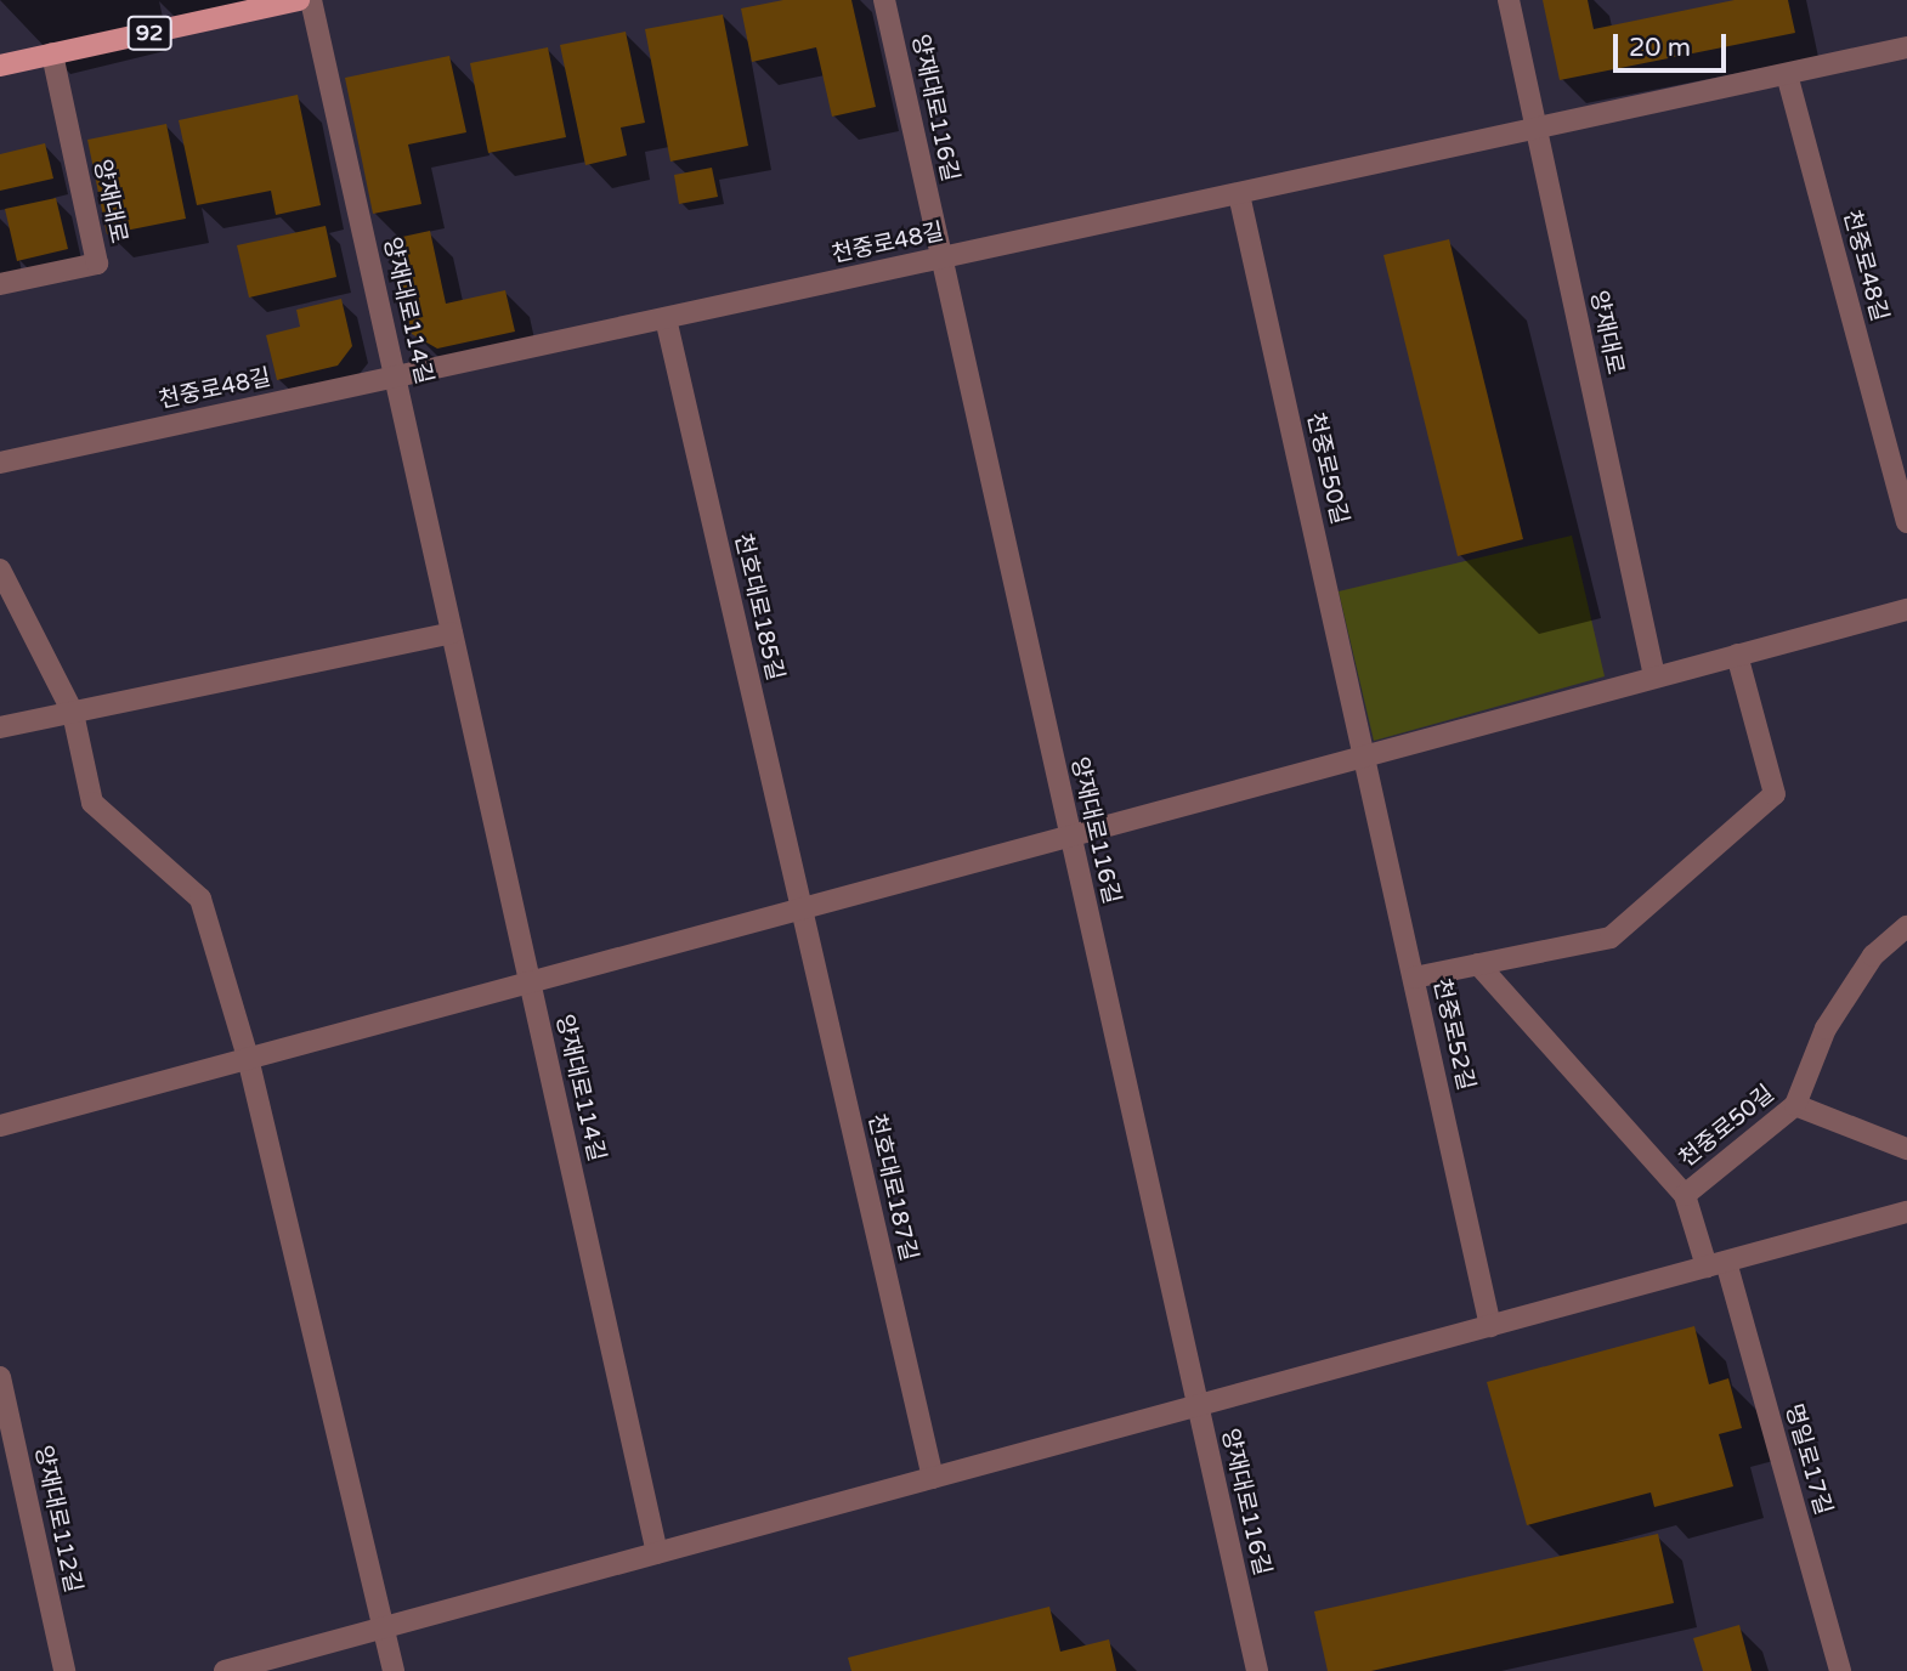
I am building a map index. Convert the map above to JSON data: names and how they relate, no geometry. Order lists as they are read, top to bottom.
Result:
{
  "streets": {
    "main road": ["92"],
    "street": [
      "양재대로116길",
      "양재대로",
      "천중로48길",
      "양재대로114길",
      "천중로50길",
      "천호대로185길",
      "천중로52길",
      "천호대로187길",
      "명일로17길",
      "양재대로112길"
    ]
  },
  "crossings": [
    ["92", "양재대로"],
    ["양재대로116길", "천중로48길"],
    ["양재대로", "천중로48길"],
    ["천중로48길", "양재대로114길"],
    ["천중로48길", "천중로50길"],
    ["천중로48길", "천호대로185길"],
    ["천중로50길", "천중로52길"],
    ["천호대로185길", "천호대로187길"],
    ["천중로52길", "명일로17길"]
  ],
  "scale_bar": "20 m"
}
